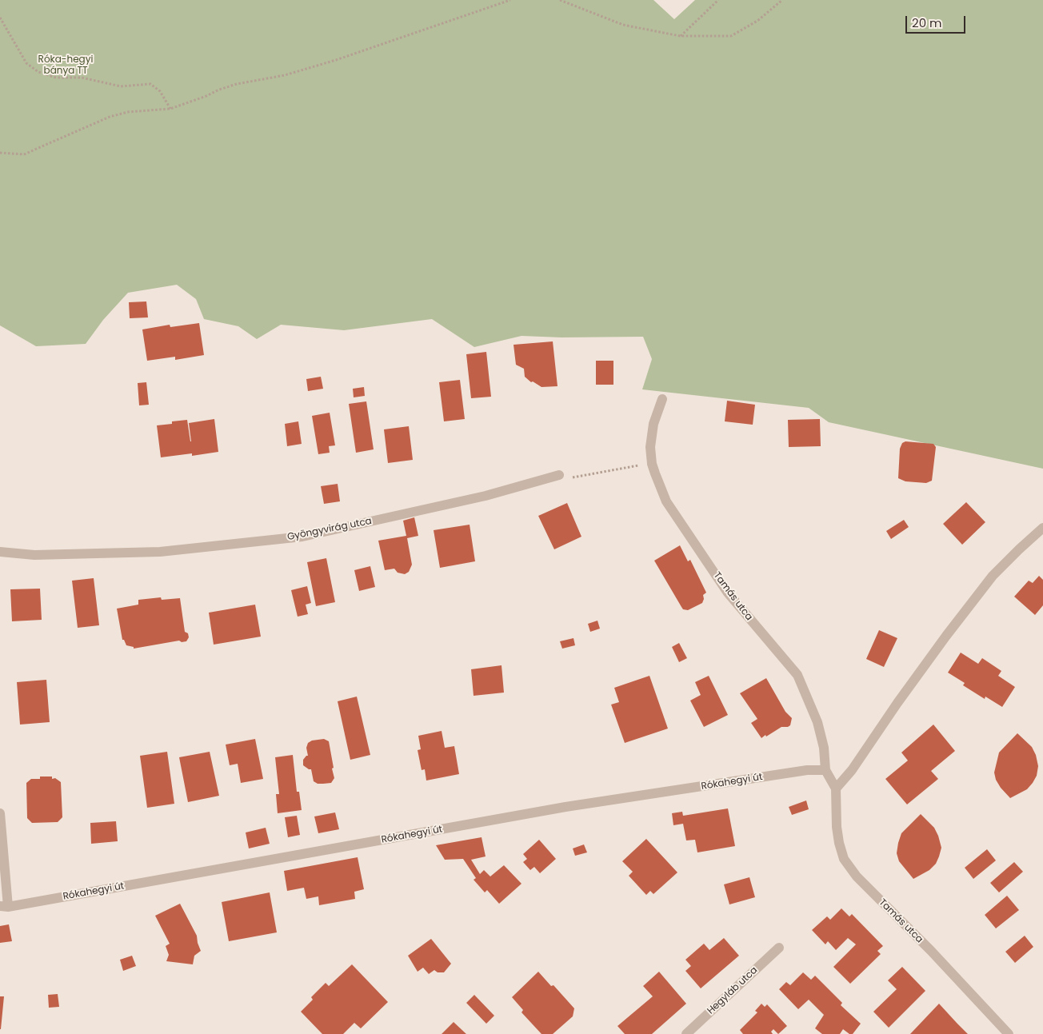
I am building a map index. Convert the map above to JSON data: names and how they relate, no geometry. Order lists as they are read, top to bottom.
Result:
{
  "streets": {
    "street": [
      "Gyöngyvirág utca",
      "Tamás utca",
      "Rókahegyi út",
      "Hegyláb utca"
    ]
  },
  "crossings": [
    ["Tamás utca", "Rókahegyi út"]
  ],
  "parks": ["Róka-hegyi bánya TT"],
  "scale_bar": "20 m"
}
